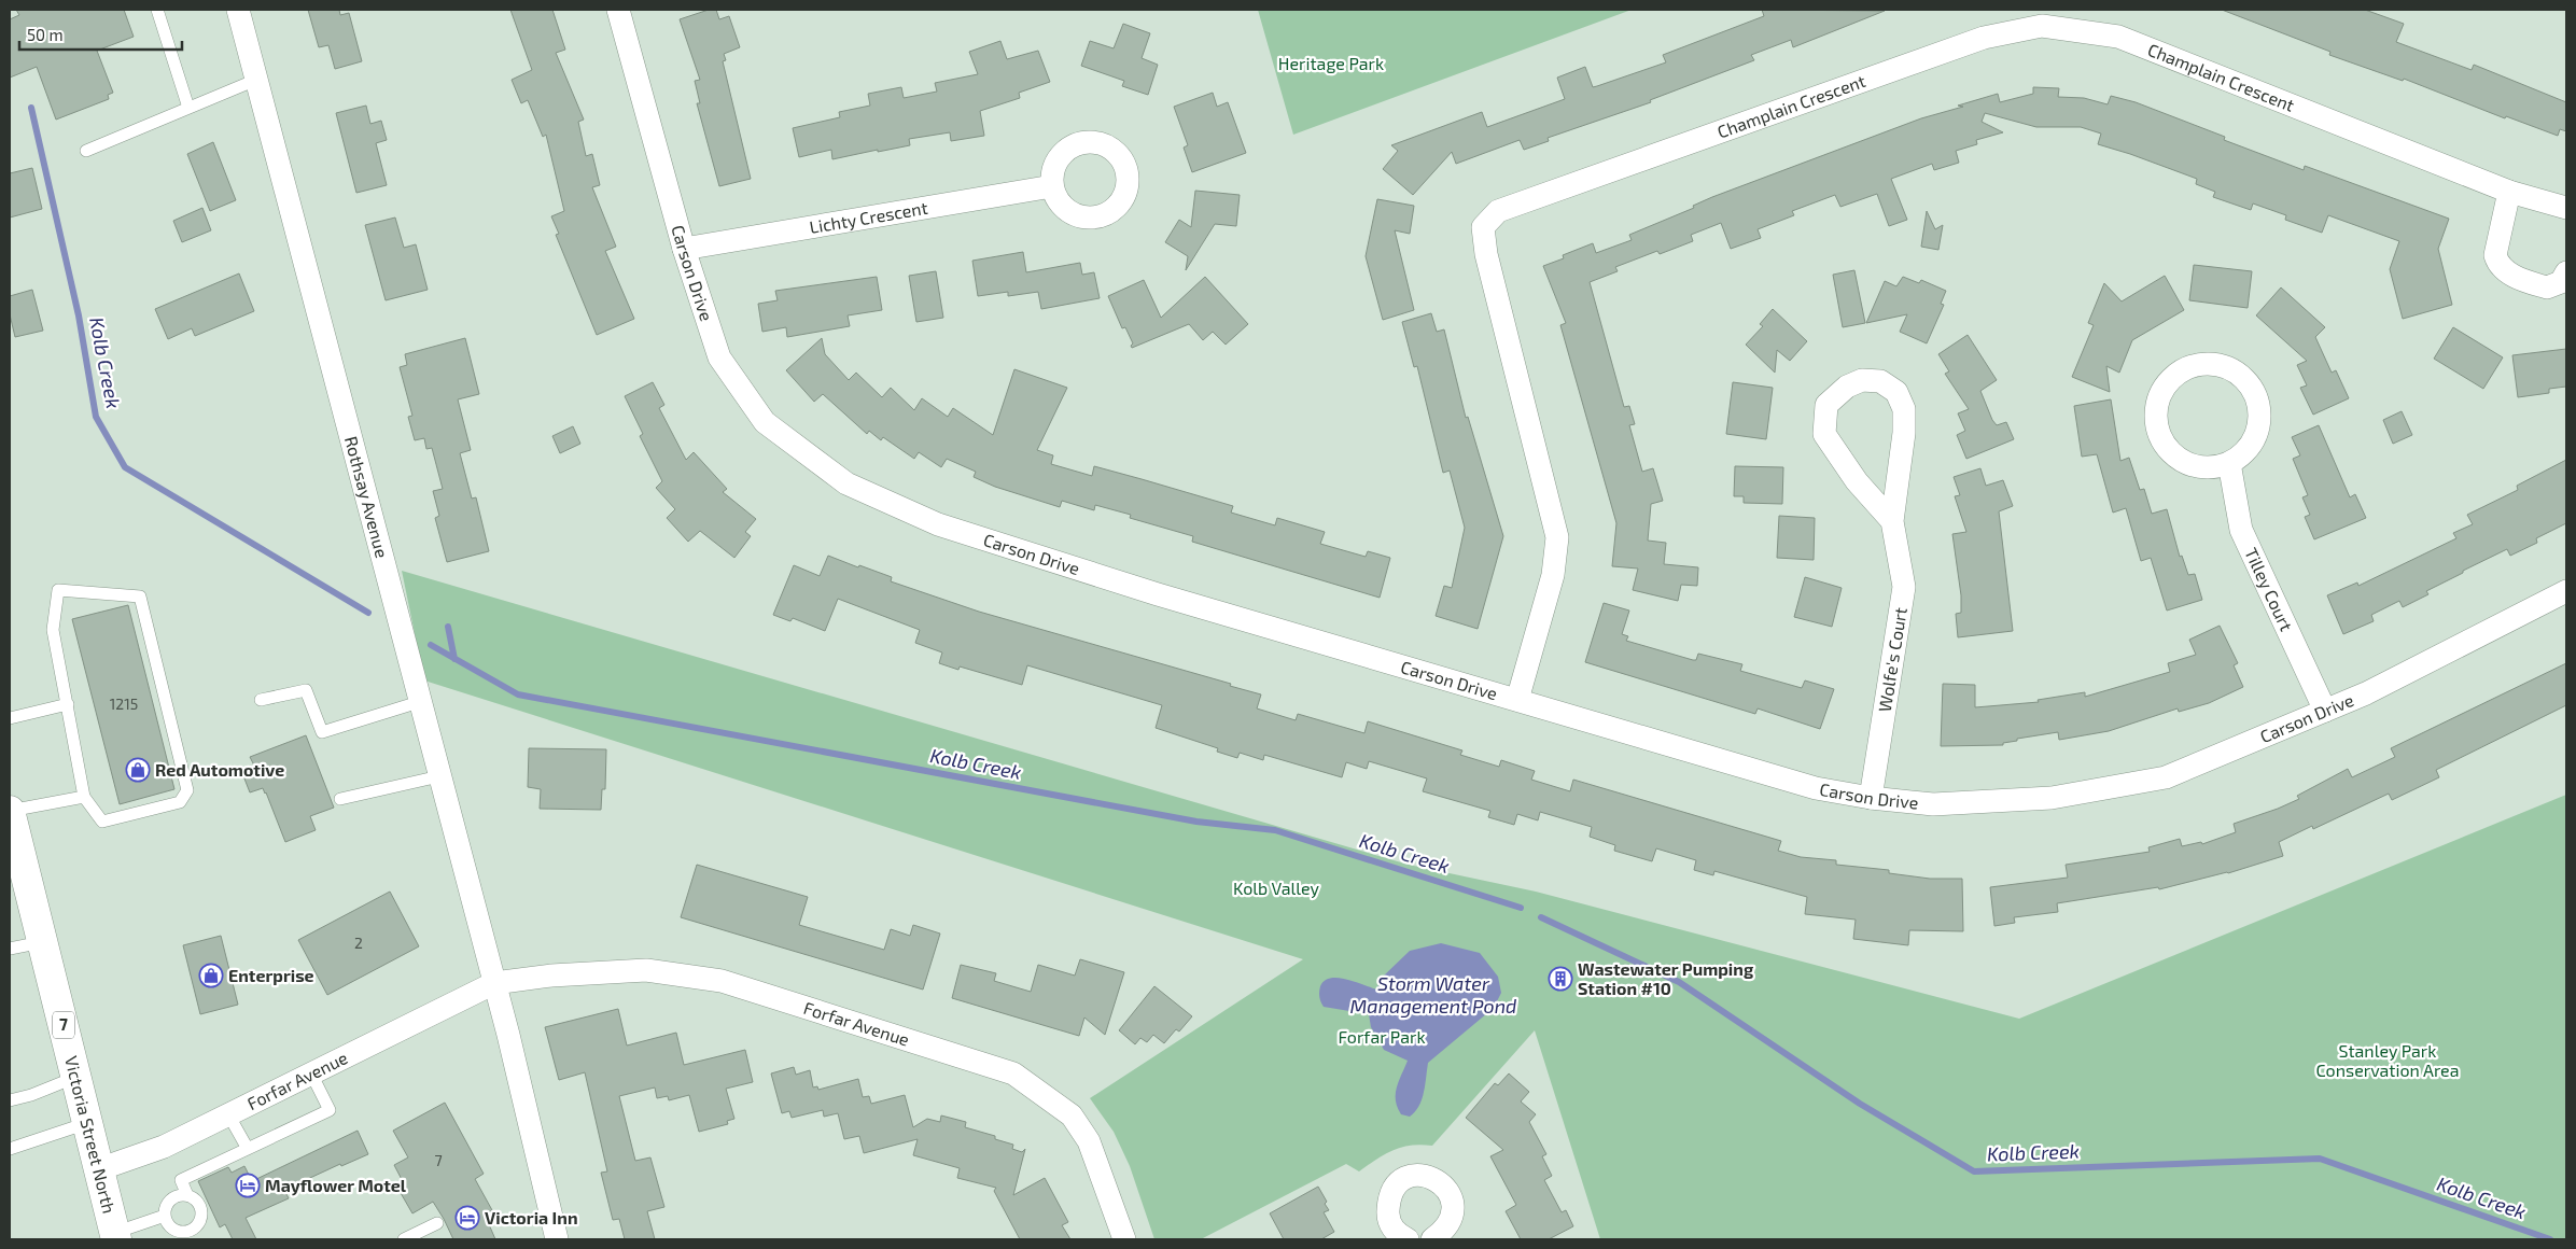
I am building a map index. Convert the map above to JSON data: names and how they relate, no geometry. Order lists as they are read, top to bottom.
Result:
{
  "streets": {
    "main road": ["7", "Victoria Street North"],
    "street": [
      "Champlain Crescent",
      "Lichty Crescent",
      "Carson Drive",
      "Rothsay Avenue",
      "Tilley Court",
      "Wolfe's Court",
      "Forfar Avenue"
    ]
  },
  "crossings": [
    ["Champlain Crescent", "Carson Drive"],
    ["Lichty Crescent", "Carson Drive"],
    ["Carson Drive", "Tilley Court"],
    ["Carson Drive", "Wolfe's Court"],
    ["Rothsay Avenue", "Forfar Avenue"],
    ["Forfar Avenue", "Victoria Street North"]
  ],
  "water": ["Kolb Creek", "Storm Water Management Pond"],
  "parks": [
    "Heritage Park",
    "Kolb Valley",
    "Forfar Park",
    "Stanley Park Conservation Area"
  ],
  "places": {
    "shop": ["Red Automotive", "Enterprise"],
    "building": ["Wastewater Pumping Station #10"],
    "hotel": ["Mayflower Motel", "Victoria Inn"]
  },
  "house_numbers": ["1215", "2", "7"],
  "scale_bar": "50 m"
}
